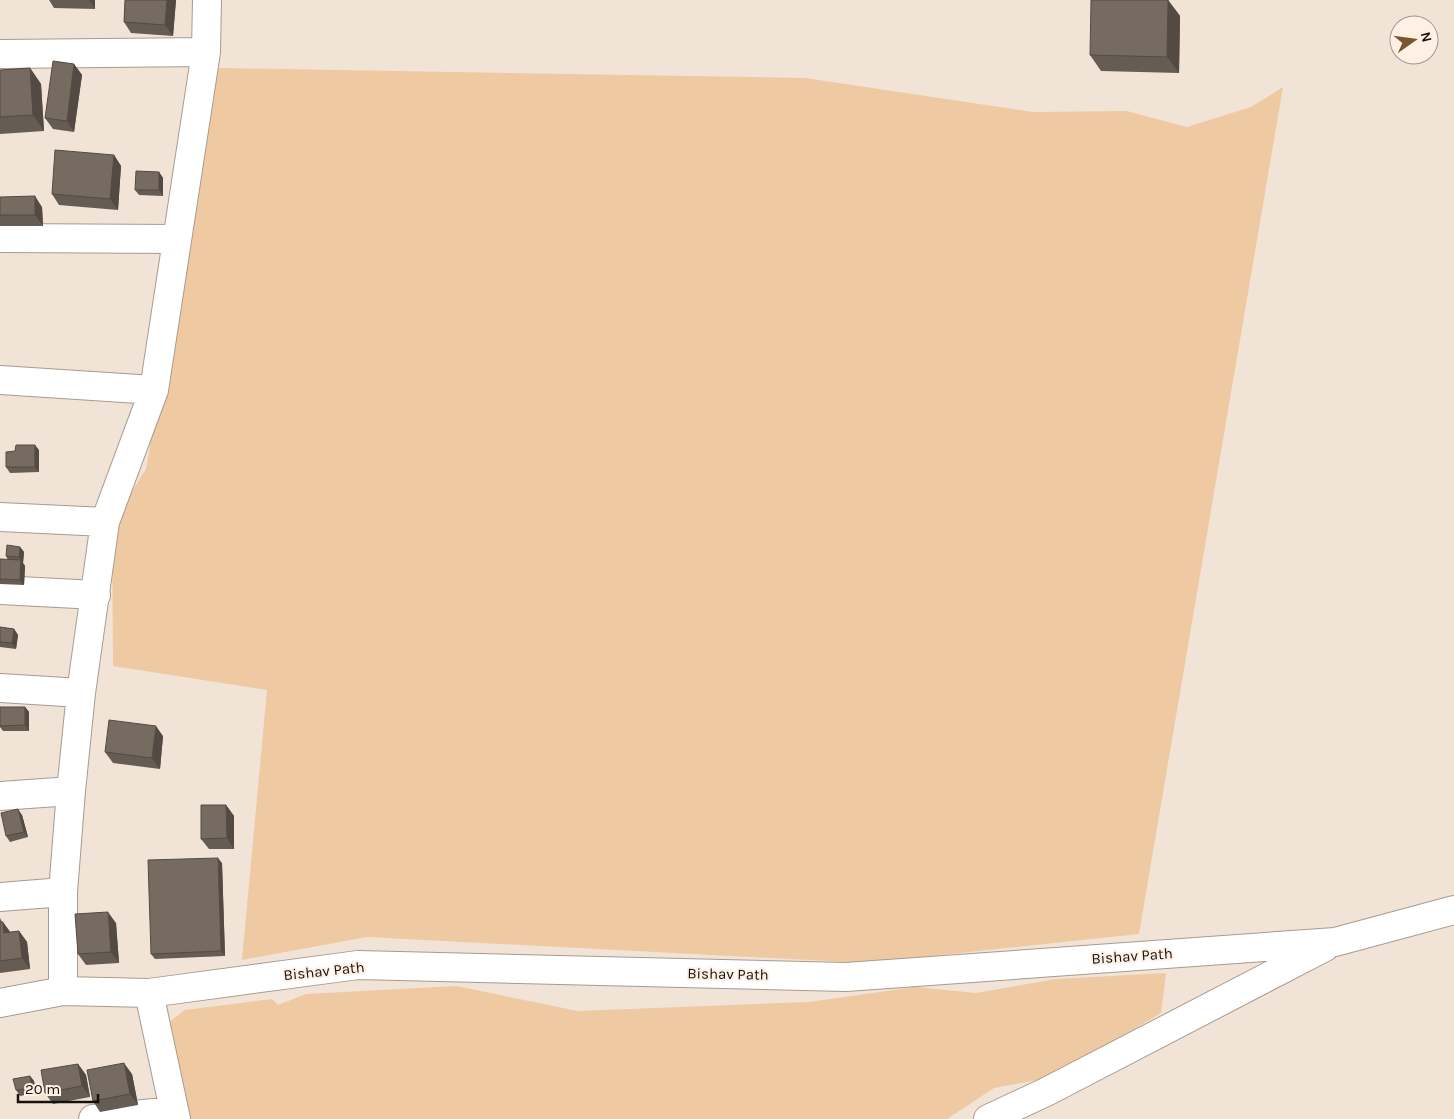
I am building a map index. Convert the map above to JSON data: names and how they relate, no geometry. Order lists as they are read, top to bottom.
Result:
{
  "streets": {
    "street": ["Bishav Path"]
  },
  "scale_bar": "20 m",
  "north": "right"
}
